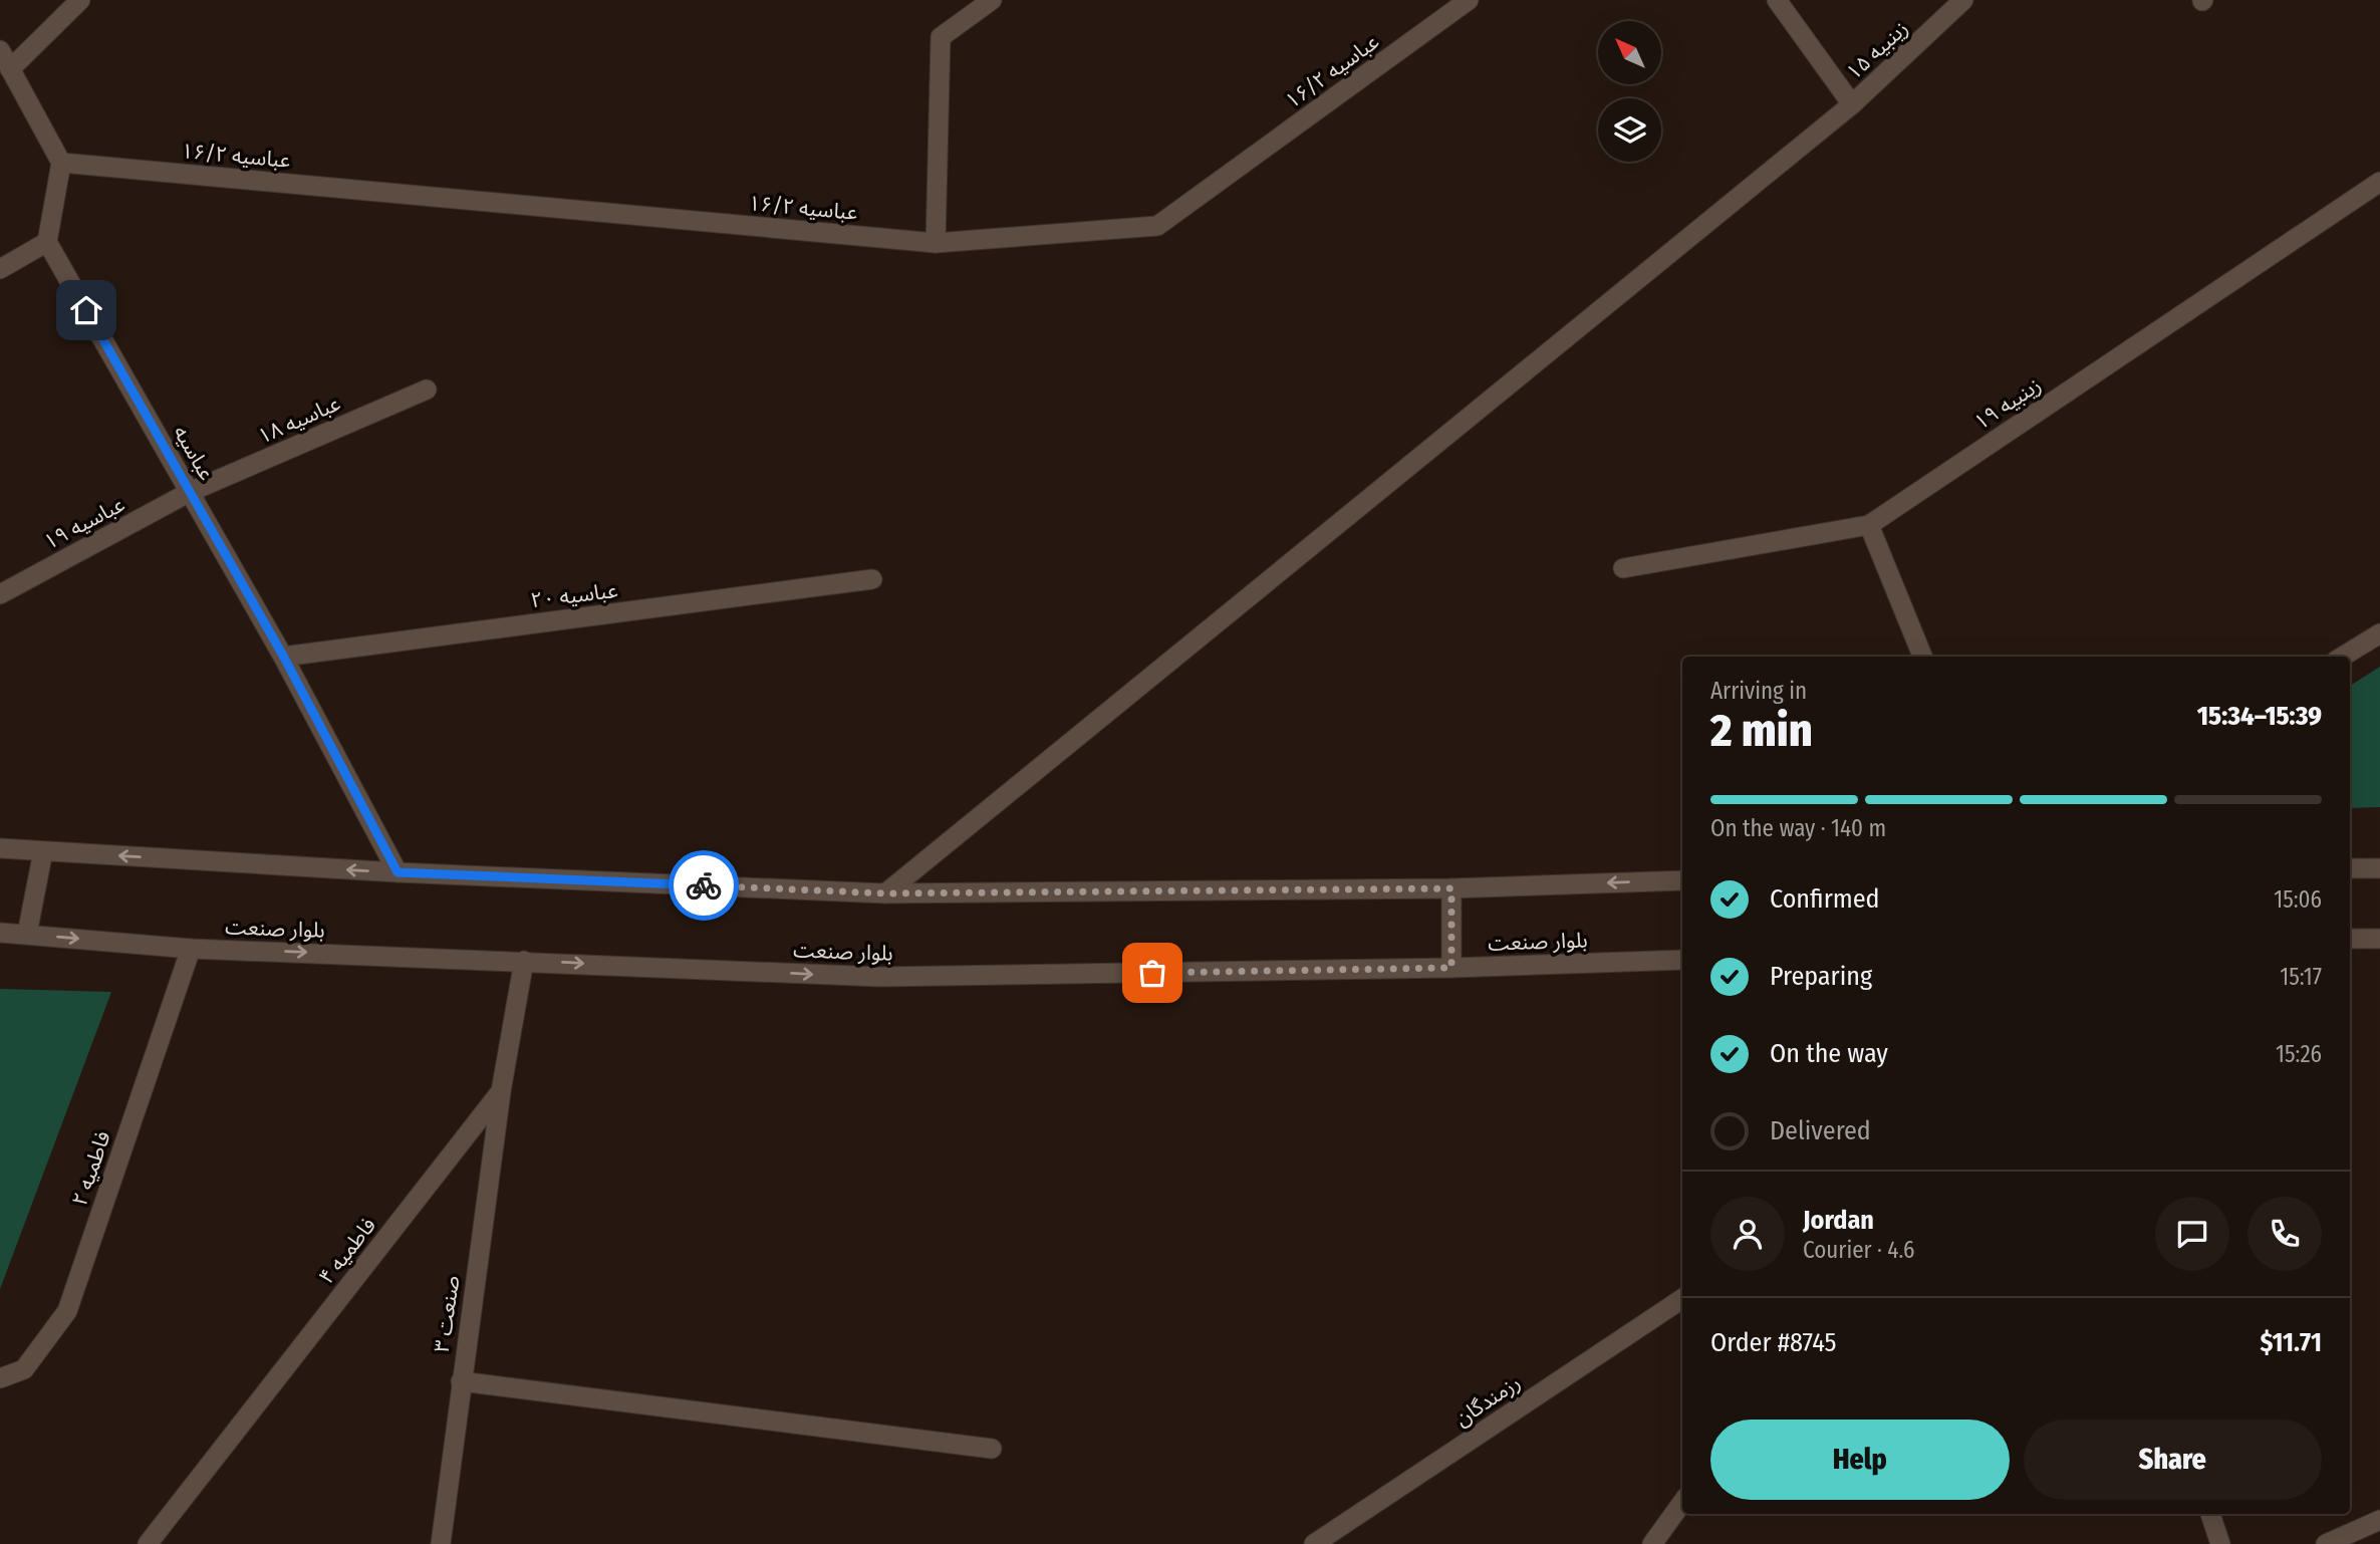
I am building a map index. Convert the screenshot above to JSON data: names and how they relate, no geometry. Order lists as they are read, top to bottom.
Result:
{
  "streets": {
    "street": [
      "زینبیه ۱۵",
      "عباسیه ۱۶/۲",
      "زینبیه ۱۹",
      "عباسیه ۱۸",
      "عباسیه",
      "عباسیه ۱۹",
      "عباسیه ۲۰",
      "بلوار صنعت",
      "فاطمیه ۲",
      "فاطمیه ۴",
      "صنعت ۳",
      "رزمندگان"
    ]
  },
  "crossings": [
    ["عباسیه ۱۸", "عباسیه"],
    ["عباسیه ۱۸", "عباسیه ۱۹"],
    ["عباسیه", "عباسیه ۱۹"],
    ["عباسیه", "عباسیه ۲۰"],
    ["بلوار صنعت", "فاطمیه ۲"],
    ["بلوار صنعت", "فاطمیه ۴"],
    ["فاطمیه ۴", "صنعت ۳"]
  ],
  "north": "top left",
  "page": {
    "heading": ["2 min", "Arriving in", "15:34–15:39"],
    "panel": [
      "Jordan",
      "Courier · 4.6",
      "Order #8745",
      "$11.71"
    ],
    "bar": "On the way · 140 m",
    "list": [
      ["Confirmed", "15:06"],
      ["Preparing", "15:17"],
      ["On the way", "15:26"],
      "Delivered"
    ],
    "buttons": ["Help", "Share"]
  }
}
